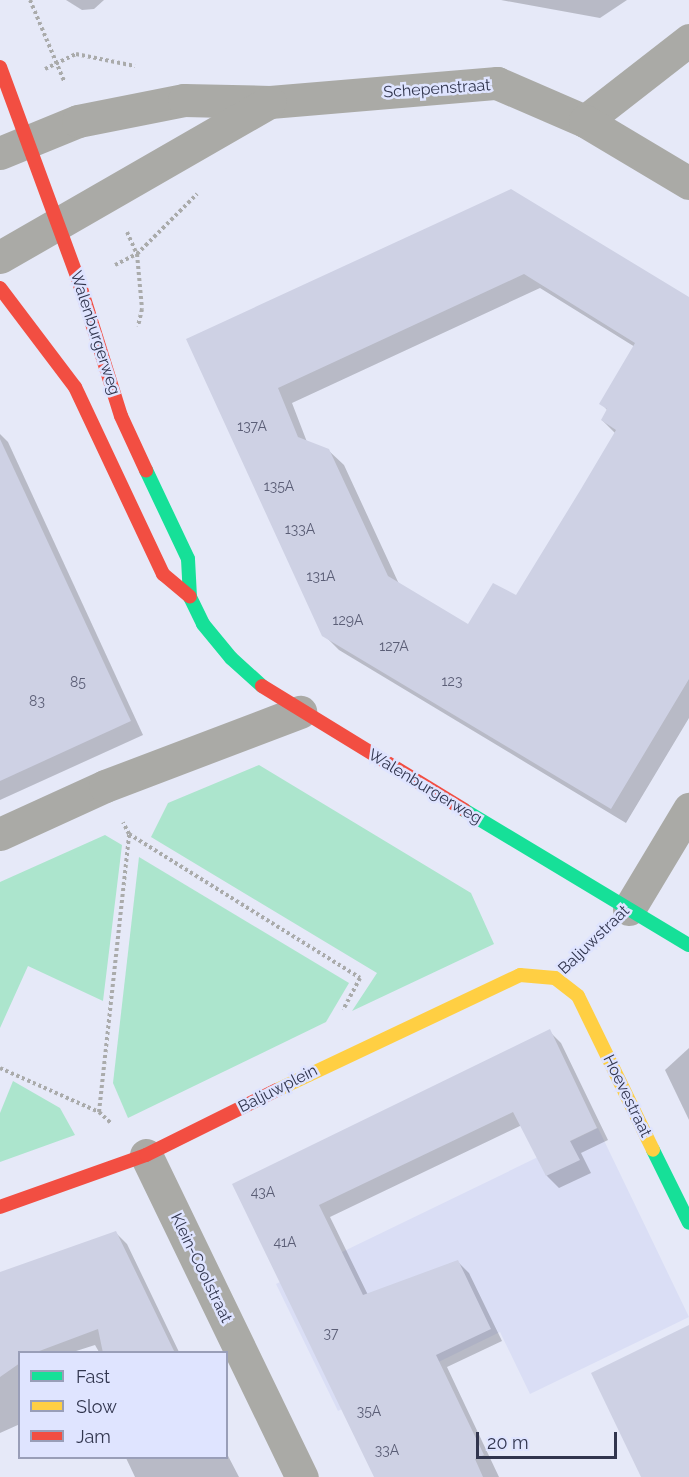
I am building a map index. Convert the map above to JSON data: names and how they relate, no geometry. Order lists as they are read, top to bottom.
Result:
{
  "streets": {
    "street": [
      "Schepenstraat",
      "Walenburgerweg",
      "Baljuwstraat",
      "Baljuwplein",
      "Hoevestraat",
      "Klein-Coolstraat"
    ]
  },
  "crossings": [
    ["Schepenstraat", "Walenburgerweg"],
    ["Walenburgerweg", "Baljuwstraat"],
    ["Baljuwstraat", "Baljuwplein"],
    ["Baljuwstraat", "Hoevestraat"],
    ["Baljuwplein", "Hoevestraat"],
    ["Baljuwplein", "Klein-Coolstraat"]
  ],
  "house_numbers": [
    "137A",
    "135A",
    "133A",
    "131A",
    "129A",
    "127A",
    "123",
    "85",
    "83",
    "43A",
    "41A",
    "37",
    "35A",
    "33A"
  ],
  "legend": ["Fast", "Slow", "Jam"],
  "scale_bar": "20 m"
}
